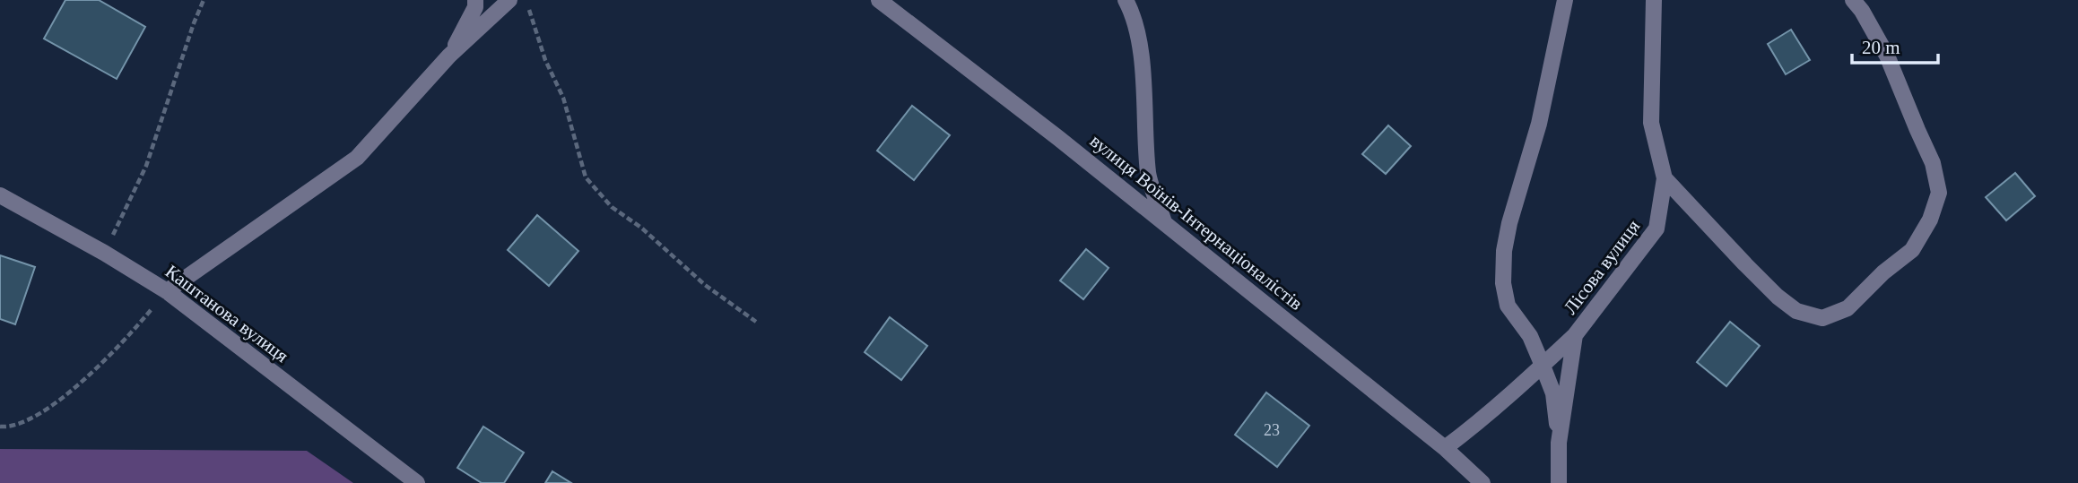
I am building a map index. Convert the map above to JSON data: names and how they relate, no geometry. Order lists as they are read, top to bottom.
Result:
{
  "streets": {
    "street": ["вулиця Воїнів-Інтернаціоналістів", "Лісова вулиця", "Каштанова вулиця"]
  },
  "house_numbers": ["23"],
  "scale_bar": "20 m"
}
